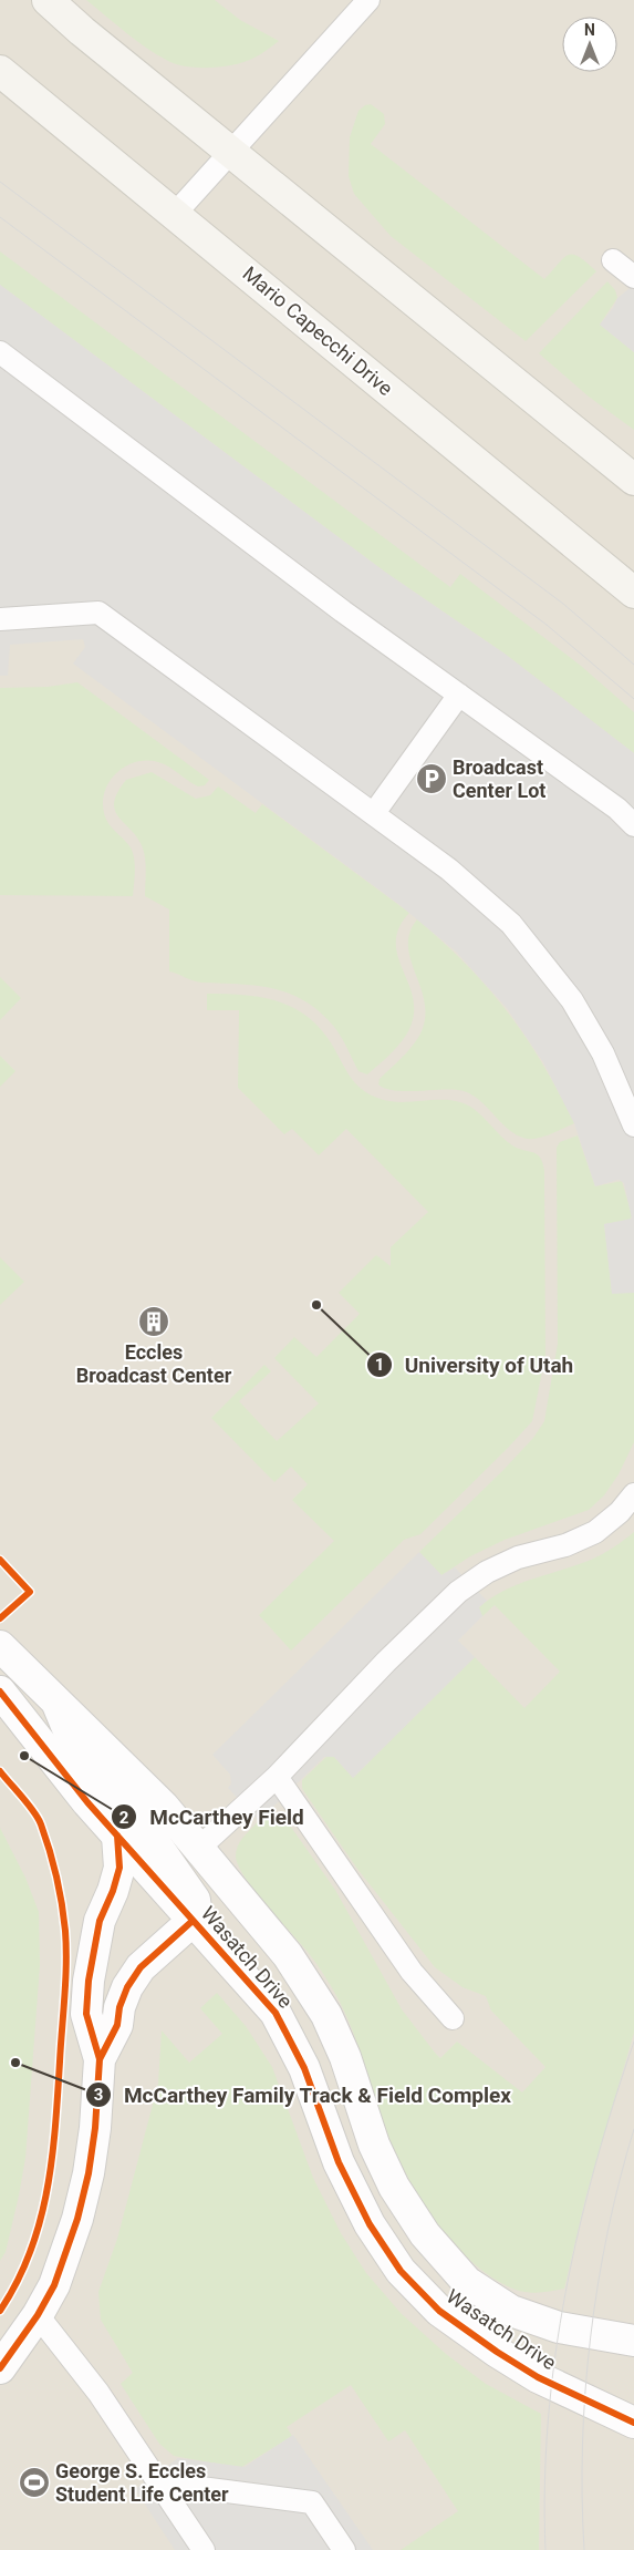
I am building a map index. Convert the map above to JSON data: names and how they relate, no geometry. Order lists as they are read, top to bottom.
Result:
{
  "streets": {
    "main road": ["Mario Capecchi Drive"],
    "street": ["Wasatch Drive"]
  },
  "places": {
    "parking": ["Broadcast Center Lot"],
    "other": ["University of Utah", "McCarthey Field", "McCarthey Family Track & Field Complex"],
    "building": ["Eccles Broadcast Center"],
    "sports": ["George S. Eccles Student Life Center"]
  },
  "north": "top"
}
